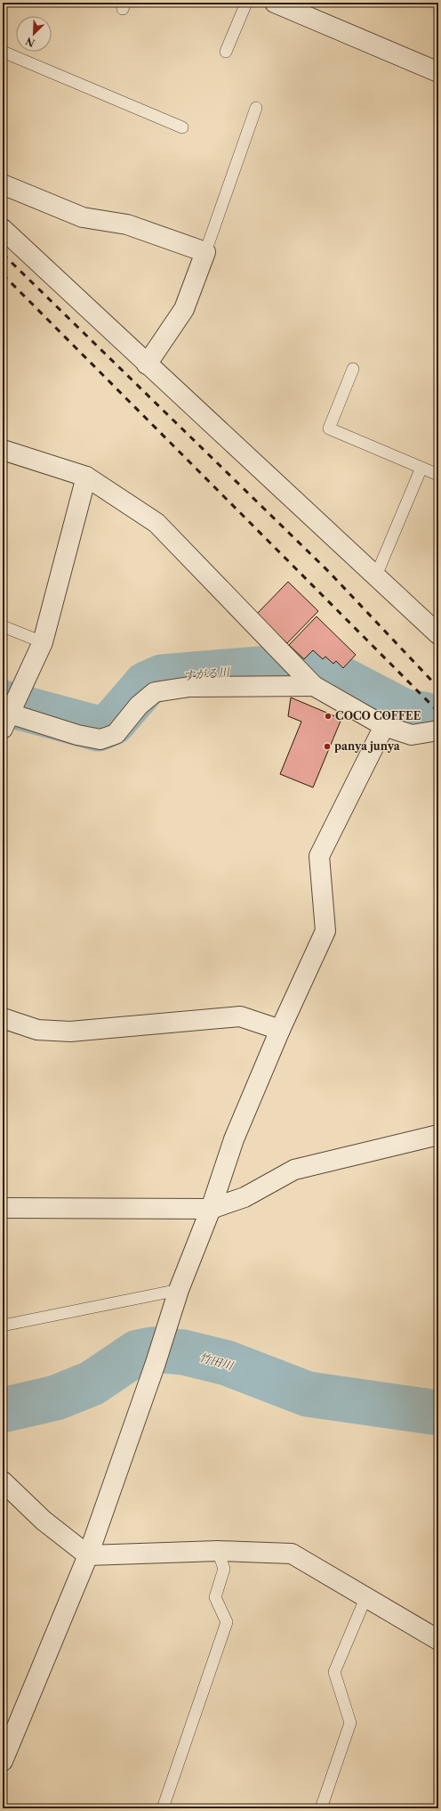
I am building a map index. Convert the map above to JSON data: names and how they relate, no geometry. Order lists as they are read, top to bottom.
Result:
{
  "water": ["すがる川", "竹田川"],
  "places": ["COCO COFFEE", "panya junya"],
  "north": "bottom left"
}
